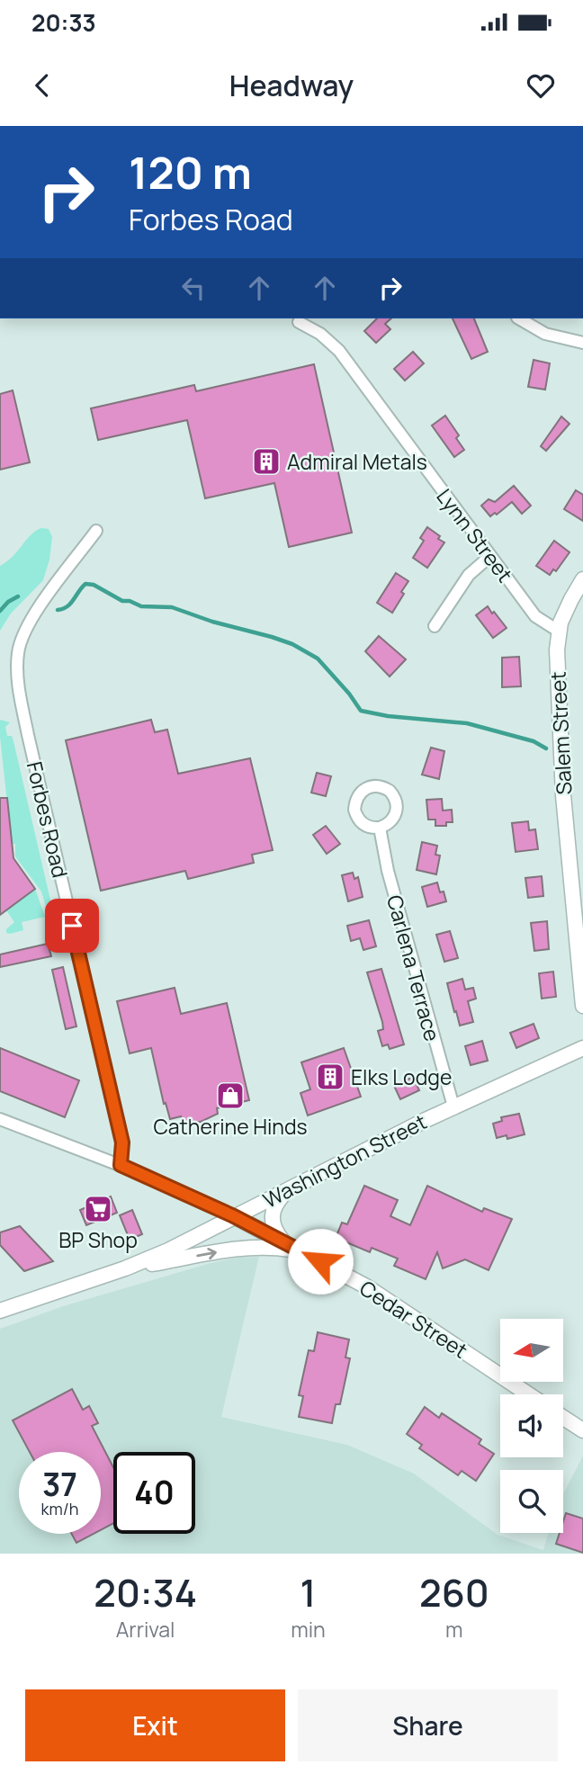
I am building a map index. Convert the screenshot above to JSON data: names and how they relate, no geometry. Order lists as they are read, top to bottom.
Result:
{
  "streets": {
    "main road": ["Salem Street", "Washington Street", "Cedar Street"],
    "street": ["Lynn Street", "Forbes Road", "Carlena Terrace"]
  },
  "crossings": [
    ["Lynn Street", "Salem Street"],
    ["Forbes Road", "Cedar Street"],
    ["Carlena Terrace", "Washington Street"],
    ["Washington Street", "Cedar Street"]
  ],
  "places": {
    "building": ["Admiral Metals", "Elks Lodge"],
    "shop": ["Catherine Hinds"],
    "supermarket": ["BP Shop"]
  },
  "north": "left",
  "page": {
    "status": "20:33",
    "header": "Headway",
    "turn": ["120 m", "Forbes Road"],
    "speed": "37 km/h",
    "limit": "40",
    "eta": [
      "20:34",
      "Arrival",
      "1",
      "min",
      "260",
      "m"
    ],
    "buttons": ["Exit", "Share"]
  }
}
